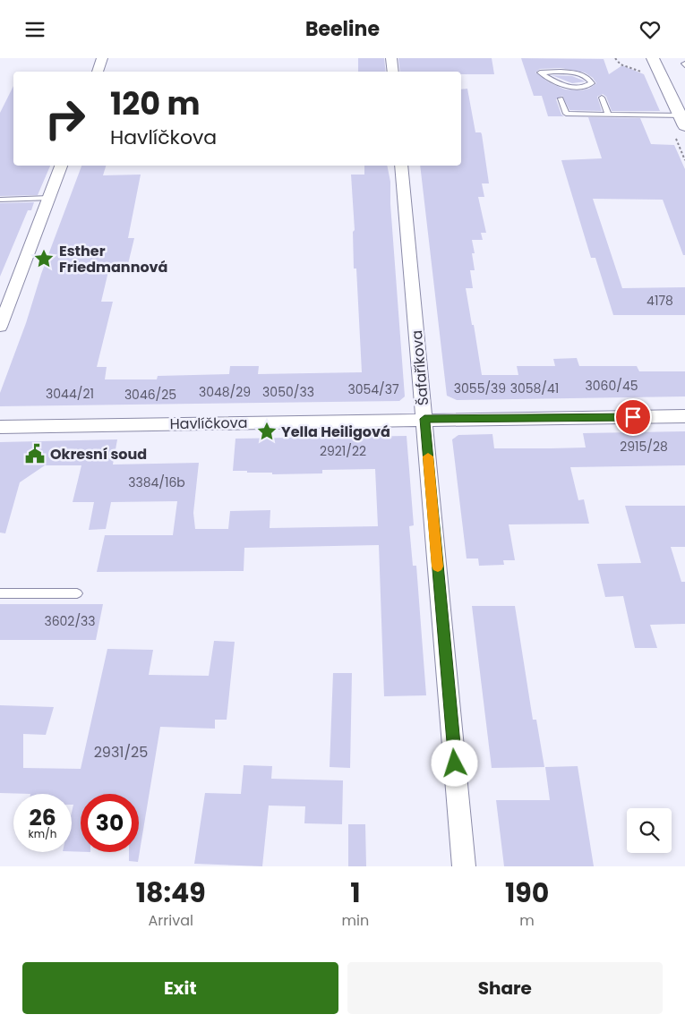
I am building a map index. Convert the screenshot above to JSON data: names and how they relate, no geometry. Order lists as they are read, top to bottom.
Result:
{
  "streets": {
    "street": ["Šafaříkova", "Havlíčkova"]
  },
  "crossings": [
    ["Šafaříkova", "Havlíčkova"]
  ],
  "places": {
    "place": ["Esther Friedmannová", "Yella Heiligová"],
    "public building": ["Okresní soud"]
  },
  "house_numbers": [
    "4178",
    "3060/45",
    "3055/39",
    "3058/41",
    "3054/37",
    "3048/29",
    "3050/33",
    "3044/21",
    "3046/25",
    "2915/28",
    "2921/22",
    "3384/16b",
    "3602/33",
    "2931/25"
  ],
  "page": {
    "header": "Beeline",
    "turn": ["120 m", "Havlíčkova"],
    "speed": "26 km/h",
    "limit": "30",
    "eta": [
      "18:49",
      "Arrival",
      "1",
      "min",
      "190",
      "m"
    ],
    "buttons": ["Exit", "Share"]
  }
}
